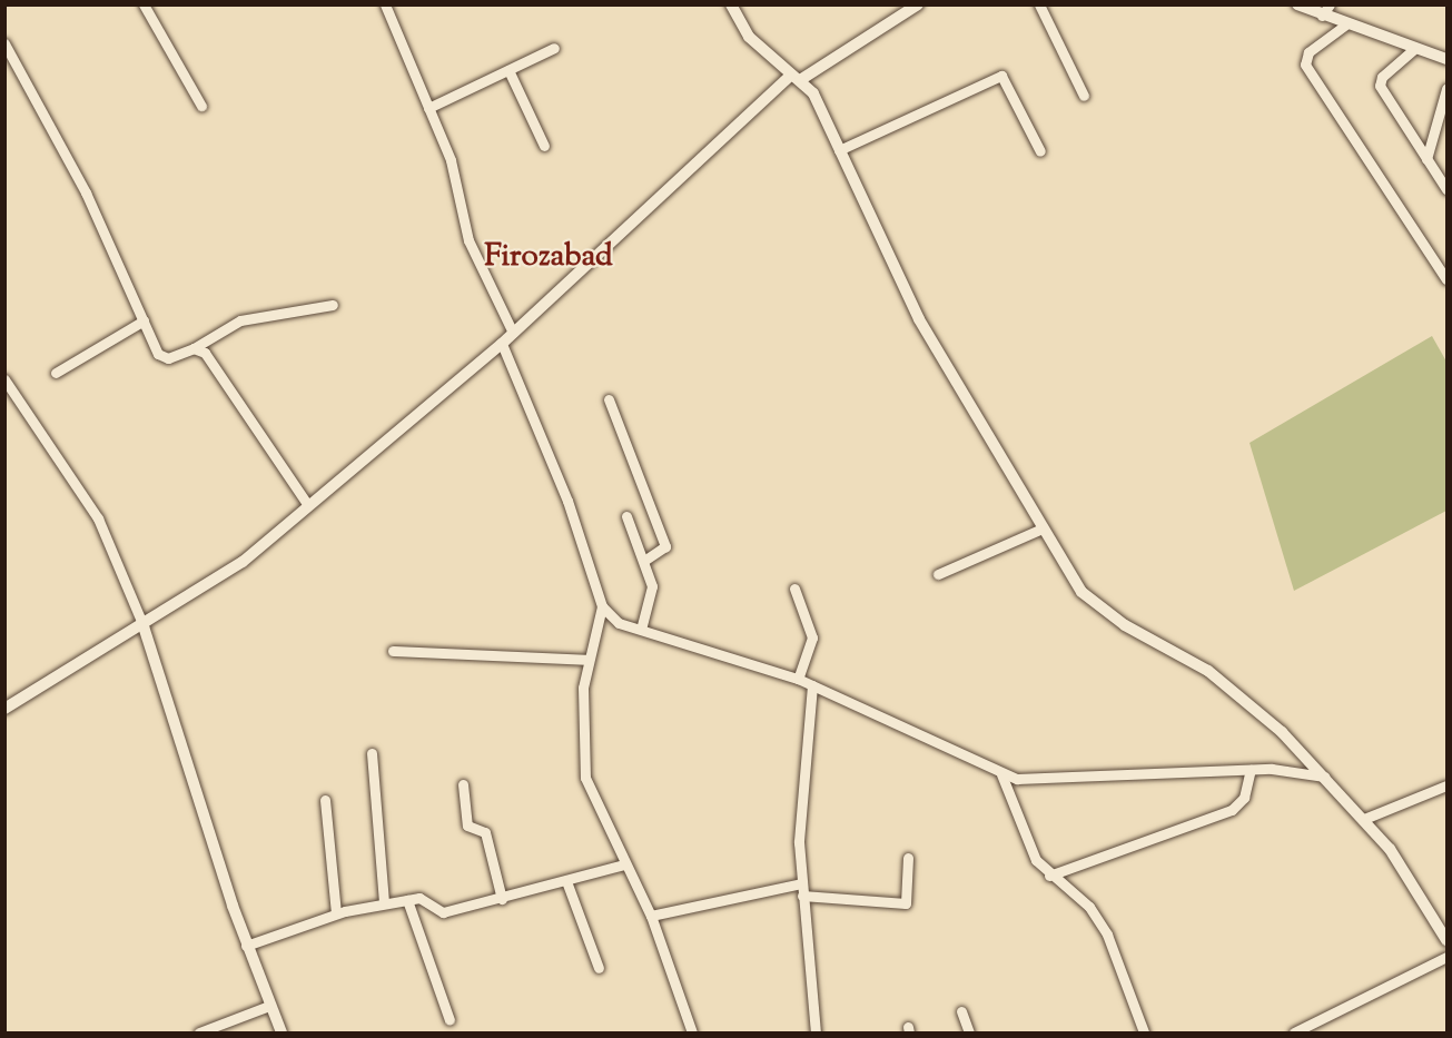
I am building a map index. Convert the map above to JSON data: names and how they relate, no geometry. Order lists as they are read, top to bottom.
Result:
{
  "districts": ["Firozabad"]
}
